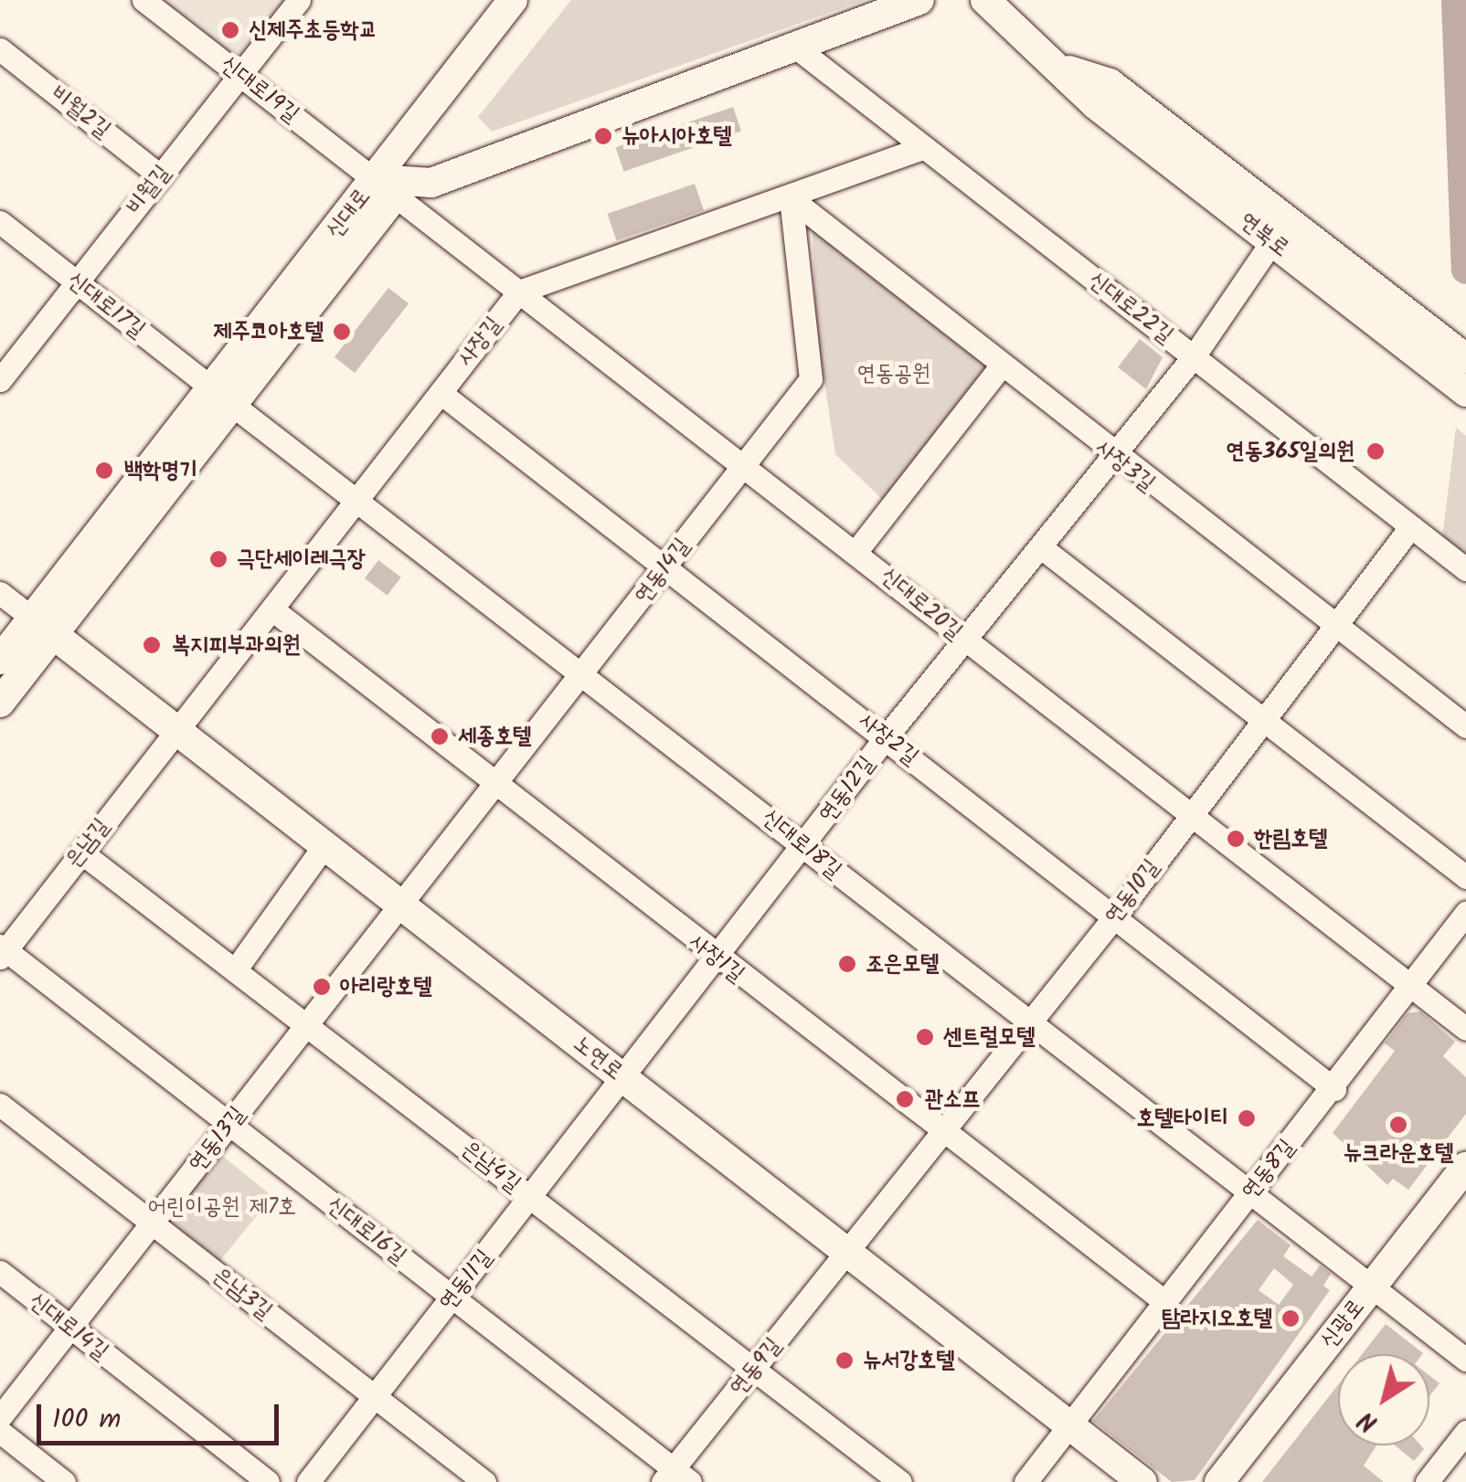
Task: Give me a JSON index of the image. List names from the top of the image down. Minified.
{"streets":{"main road":["신대로","연북로","노연로","신광로"],"street":["신대로19길","비월2길","비월길","신대로17길","신대로22길","사장길","사장3길","연동14길","신대로20길","사장2길","연동12길","은남길","신대로18길","연동10길","사장1길","연동13길","은남4길","연동8길","신대로16길","연동11길","은남3길","신대로14길","연동9길"]},"crossings":[["신대로19길","비월길"],["신대로19길","신대로"],["신대로19길","신대로20길"],["비월2길","비월길"],["비월길","신대로17길"],["신대로","신대로17길"],["신대로","신대로22길"],["신대로","신대로20길"],["신대로","신대로18길"],["신대로","노연로"],["연북로","연동12길"],["신대로17길","신대로18길"],["신대로22길","연동12길"],["신대로22길","연동10길"],["사장길","신대로20길"],["사장길","사장2길"],["사장길","은남길"],["사장길","신대로18길"],["사장길","사장1길"],["사장길","노연로"],["사장3길","연동14길"],["사장3길","연동12길"],["사장3길","연동10길"],["연동14길","신대로20길"],["연동14길","사장2길"],["연동14길","신대로18길"],["연동14길","사장1길"],["연동14길","노연로"],["연동14길","연동13길"],["신대로20길","연동12길"],["신대로20길","연동10길"],["신대로20길","연동8길"],["사장2길","연동12길"],["사장2길","연동10길"],["사장2길","연동8길"],["연동12길","신대로18길"],["연동12길","사장1길"],["연동12길","노연로"],["연동12길","연동11길"],["은남길","노연로"],["은남길","은남4길"],["은남길","신대로16길"],["신대로18길","연동10길"],["신대로18길","연동8길"],["신대로18길","신광로"],["연동10길","사장1길"],["연동10길","노연로"],["연동10길","연동9길"],["사장1길","연동8길"],["노연로","연동13길"],["노연로","연동8길"],["노연로","연동11길"],["노연로","연동9길"],["연동13길","은남4길"],["연동13길","신대로16길"],["연동13길","은남3길"],["연동13길","신대로14길"],["은남4길","연동11길"],["은남4길","연동9길"],["신대로16길","연동11길"],["신대로16길","연동9길"],["연동11길","은남3길"]],"parks":["연동공원","어린이공원 제7호"],"places":["신제주초등학교","뉴아시아호텔","제주코아호텔","연동365일의원","백학명기","극단세이레극장","복지피부과의원","세종호텔","한림호텔","조은모텔","아리랑호텔","센트럴모텔","관소프","호텔타이티","뉴크라운호텔","탐라지오호텔","뉴서강호텔"],"scale_bar":"100 m","north":"bottom left"}
